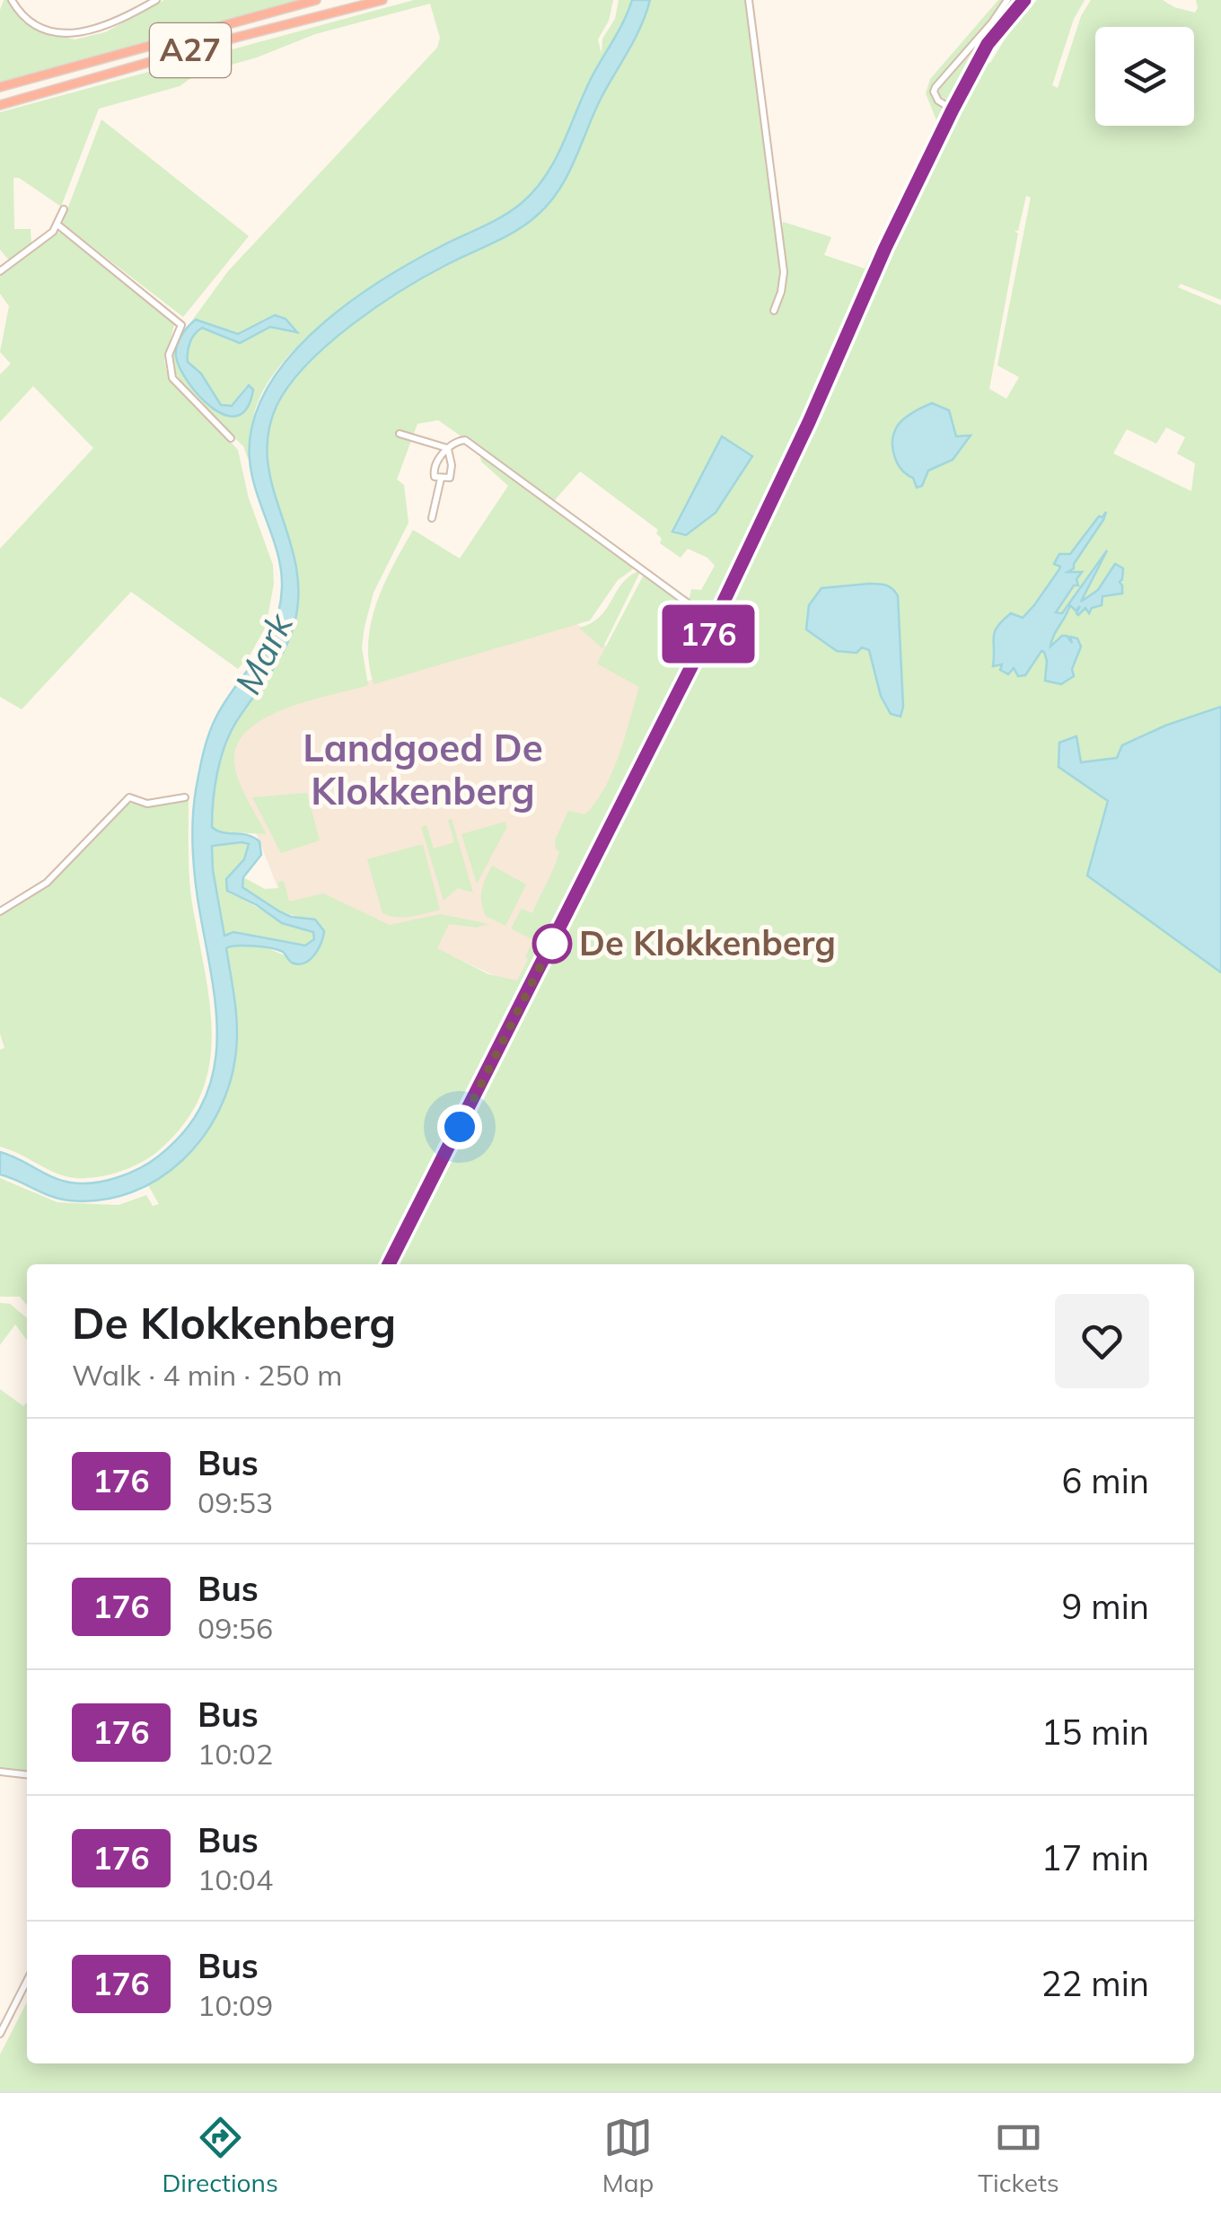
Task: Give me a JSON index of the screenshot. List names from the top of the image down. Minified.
{"streets":{"highway":["A27"]},"districts":["Landgoed De Klokkenberg"],"water":["Mark"],"places":["De Klokkenberg"],"lines":["bus line 176"],"page":{"on_map":"176","heading":["De Klokkenberg","Walk · 4 min · 250 m"],"list":[{"mark":"176","name":"Bus","note":"09:53","value":"6 min"},{"mark":"176","name":"Bus","note":"09:56","value":"9 min"},{"mark":"176","name":"Bus","note":"10:02","value":"15 min"},{"mark":"176","name":"Bus","note":"10:04","value":"17 min"},{"mark":"176","name":"Bus","note":"10:09","value":"22 min"}],"tabs":["Directions","Map","Tickets"]}}
